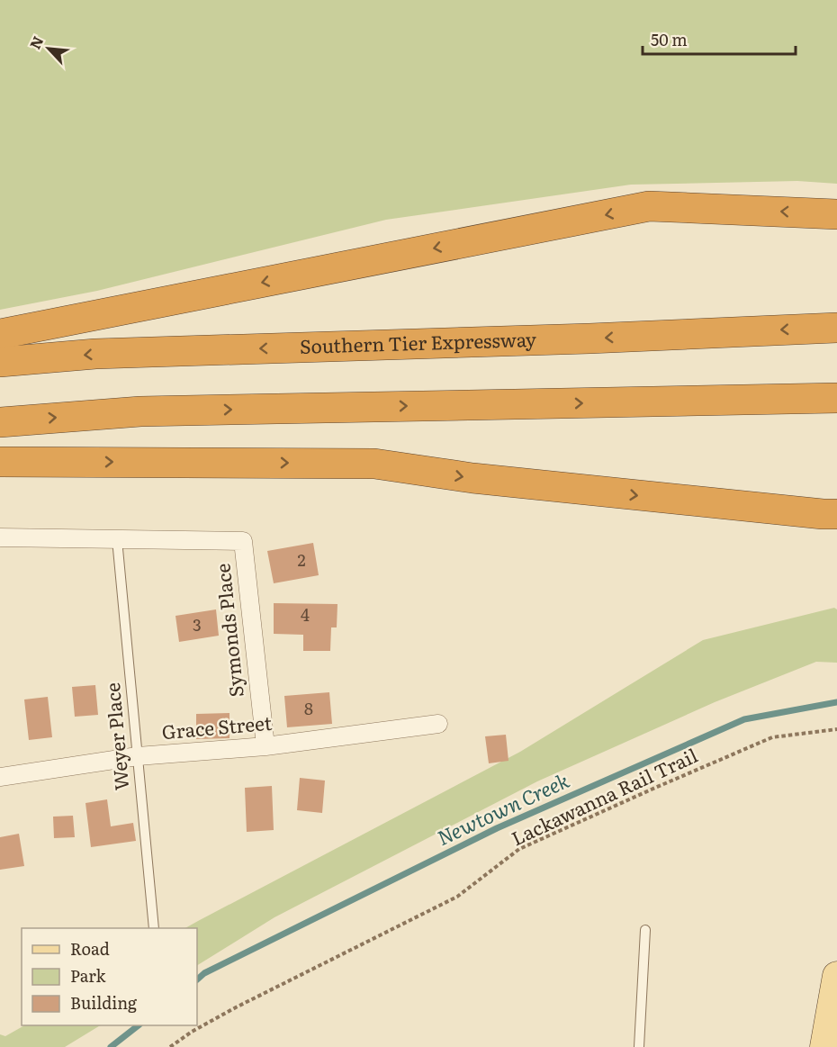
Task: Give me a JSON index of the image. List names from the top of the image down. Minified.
{"streets":{"highway":["Southern Tier Expressway"],"street":["Symonds Place","Grace Street"],"lane":["Weyer Place"],"path":["Lackawanna Rail Trail"]},"crossings":[["Symonds Place","Grace Street"],["Symonds Place","Weyer Place"],["Grace Street","Weyer Place"]],"water":["Newtown Creek"],"house_numbers":["2","4","3","8"],"legend":["Road","Park","Building"],"scale_bar":"50 m","north":"top left"}
